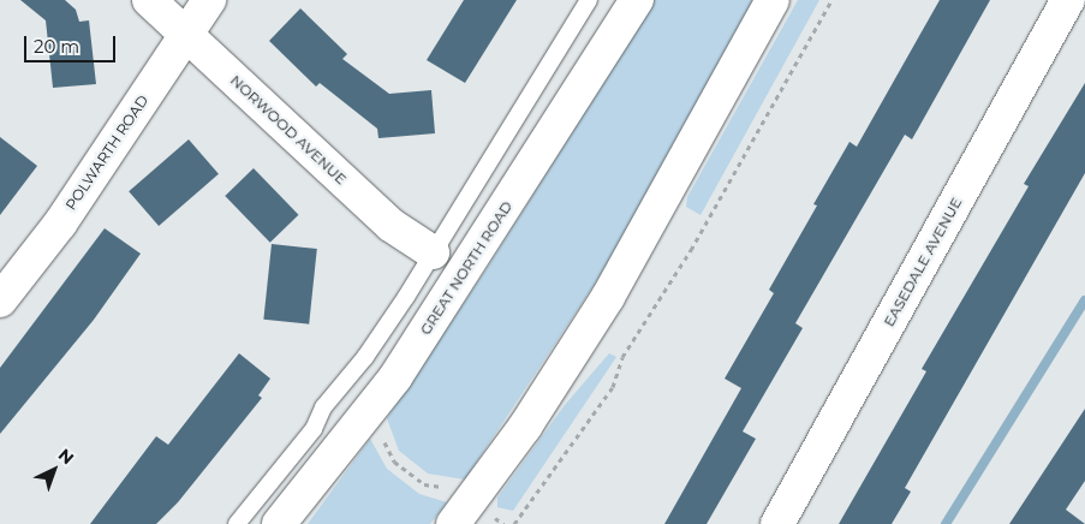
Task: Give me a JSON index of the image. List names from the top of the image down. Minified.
{"streets":{"street":["NORWOOD AVENUE","POLWARTH ROAD","EASEDALE AVENUE","GREAT NORTH ROAD"]},"crossings":[["NORWOOD AVENUE","POLWARTH ROAD"]],"scale_bar":"20 m","north":"top right"}
